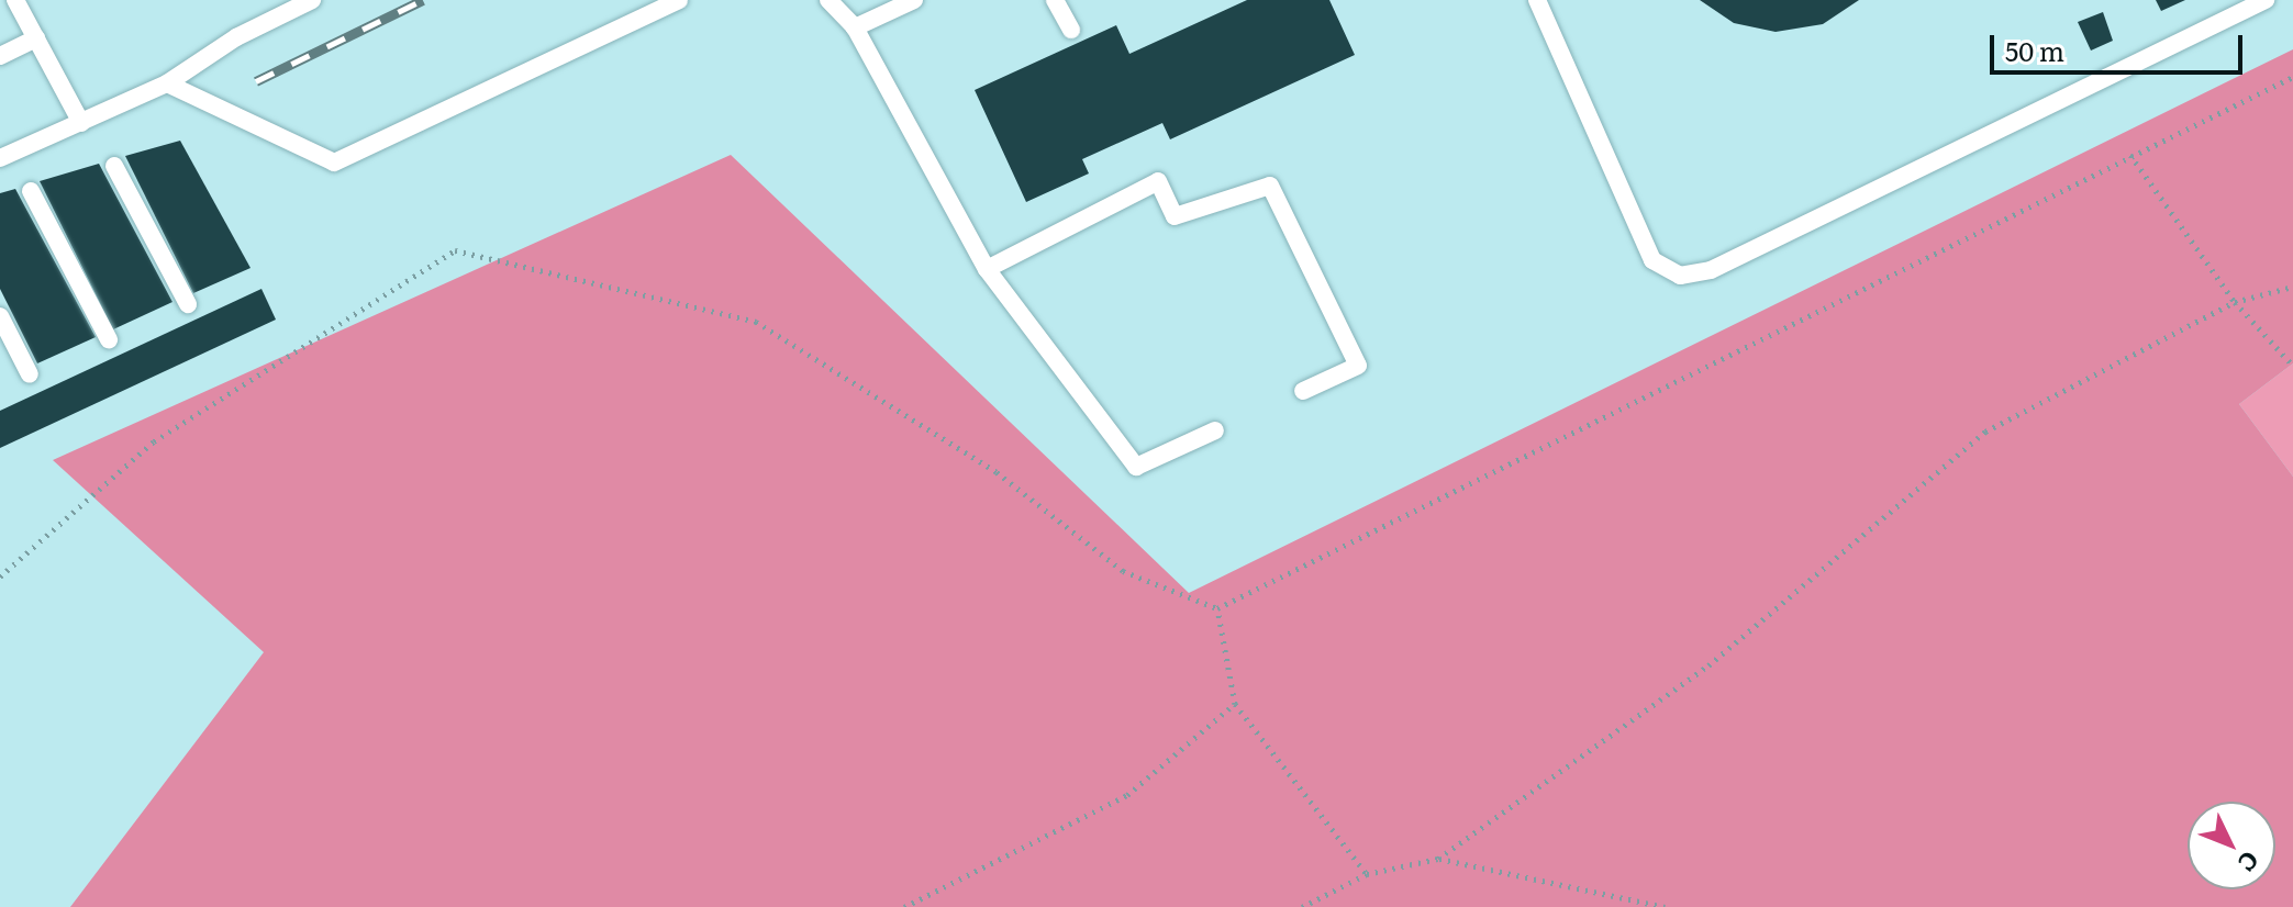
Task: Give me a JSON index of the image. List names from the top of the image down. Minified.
{"scale_bar":"50 m","north":"bottom right"}
